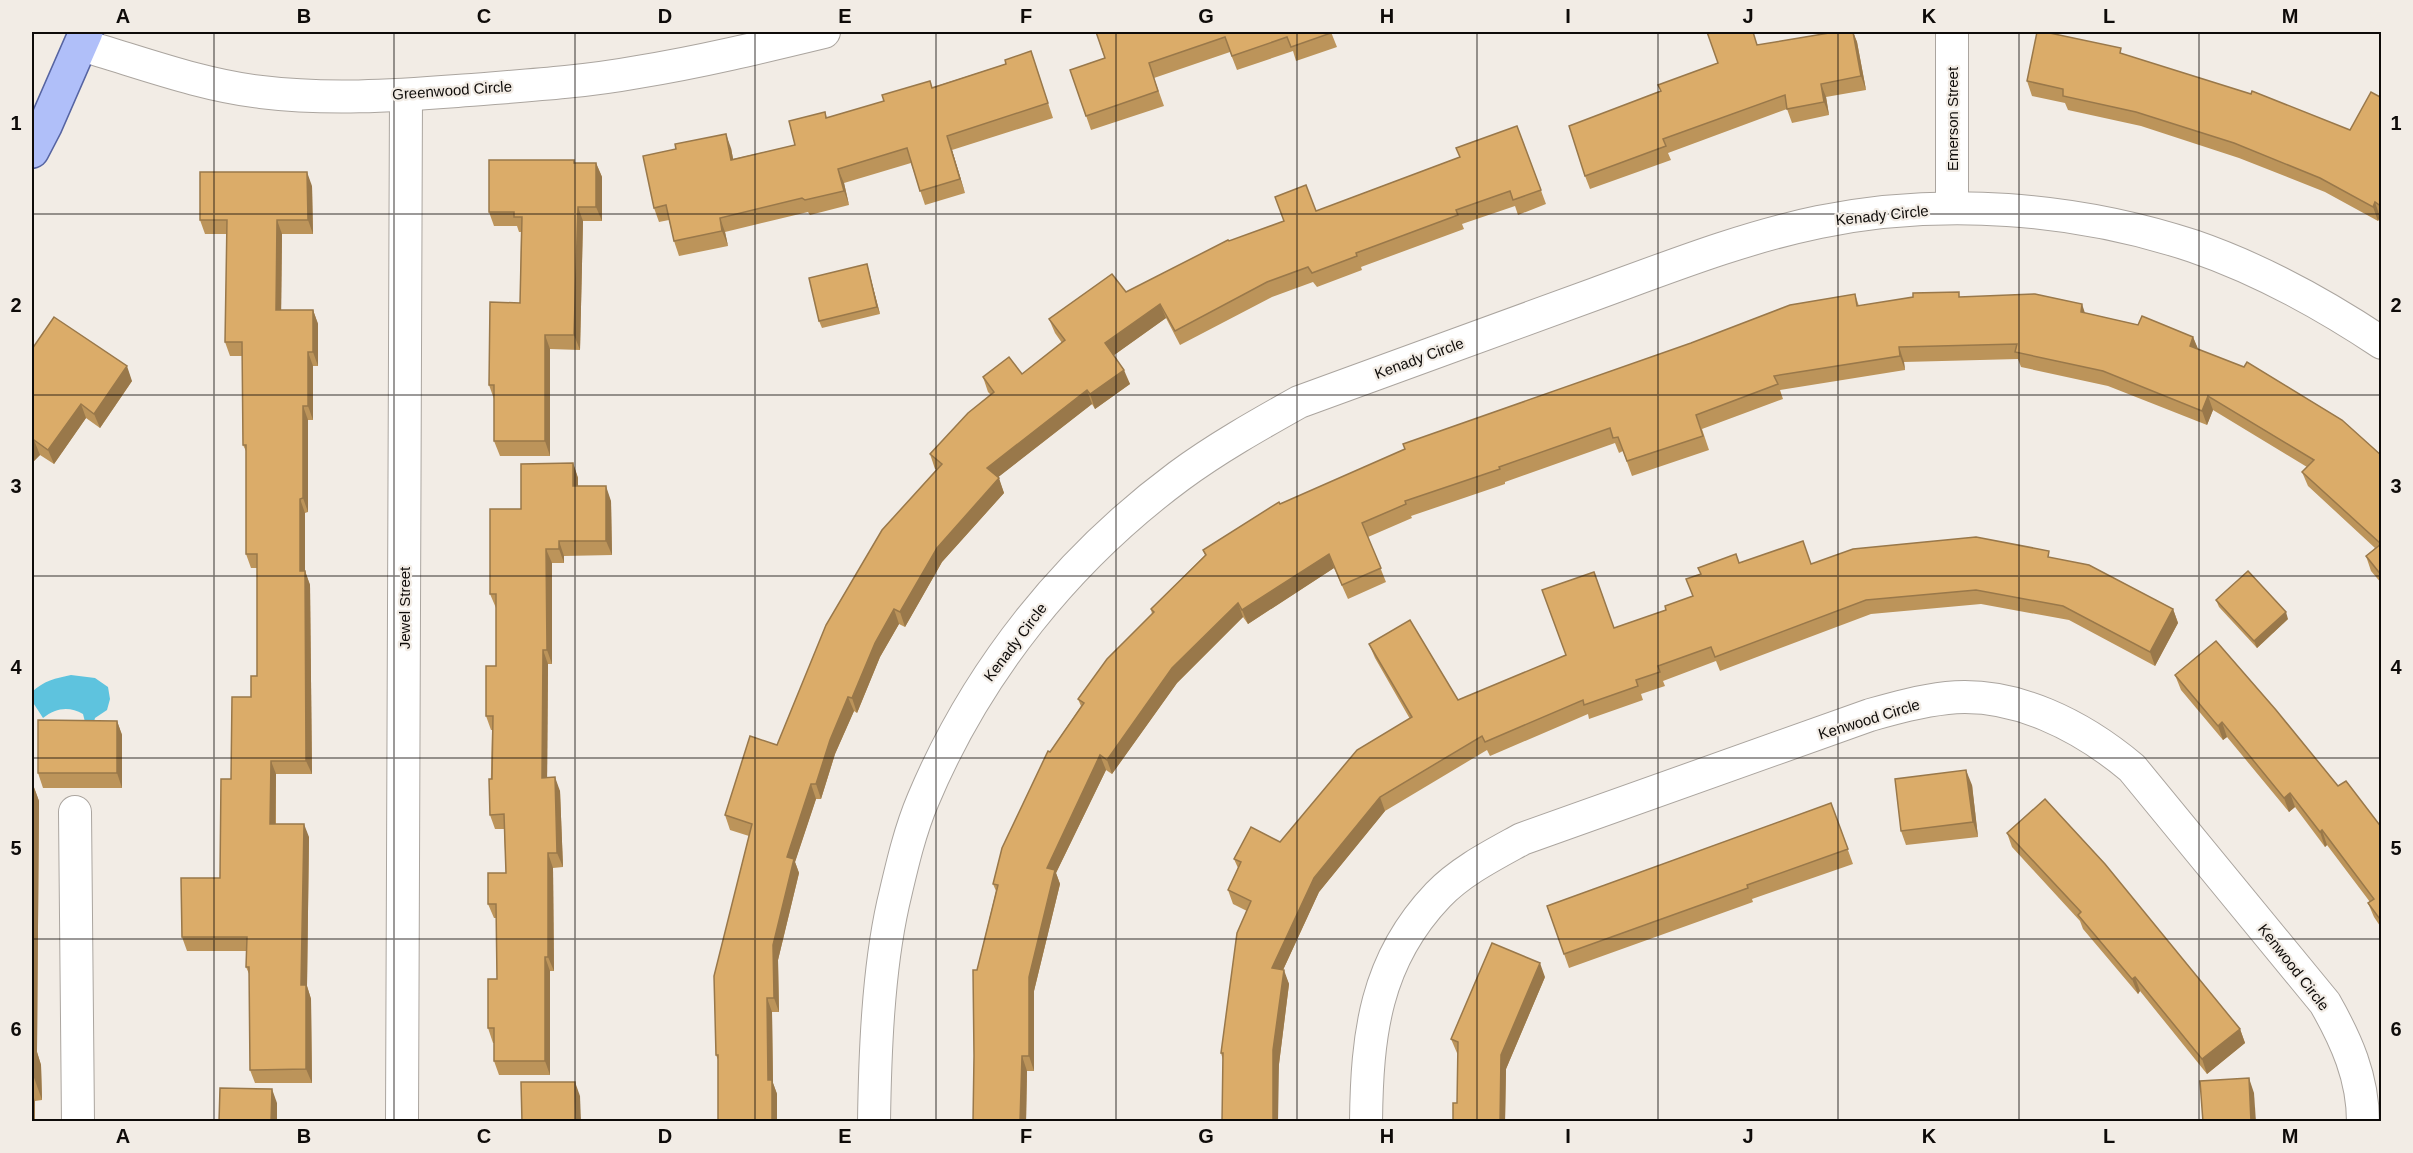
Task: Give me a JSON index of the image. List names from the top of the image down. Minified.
{"streets":{"street":["Greenwood Circle","Emerson Street","Kenady Circle","Jewel Street","Kenwood Circle"]},"crossings":[["Greenwood Circle","Jewel Street"],["Emerson Street","Kenady Circle"]],"grid":{"columns":["A","B","C","D","E","F","G","H","I","J","K","L","M"],"rows":["1","2","3","4","5","6"]}}
